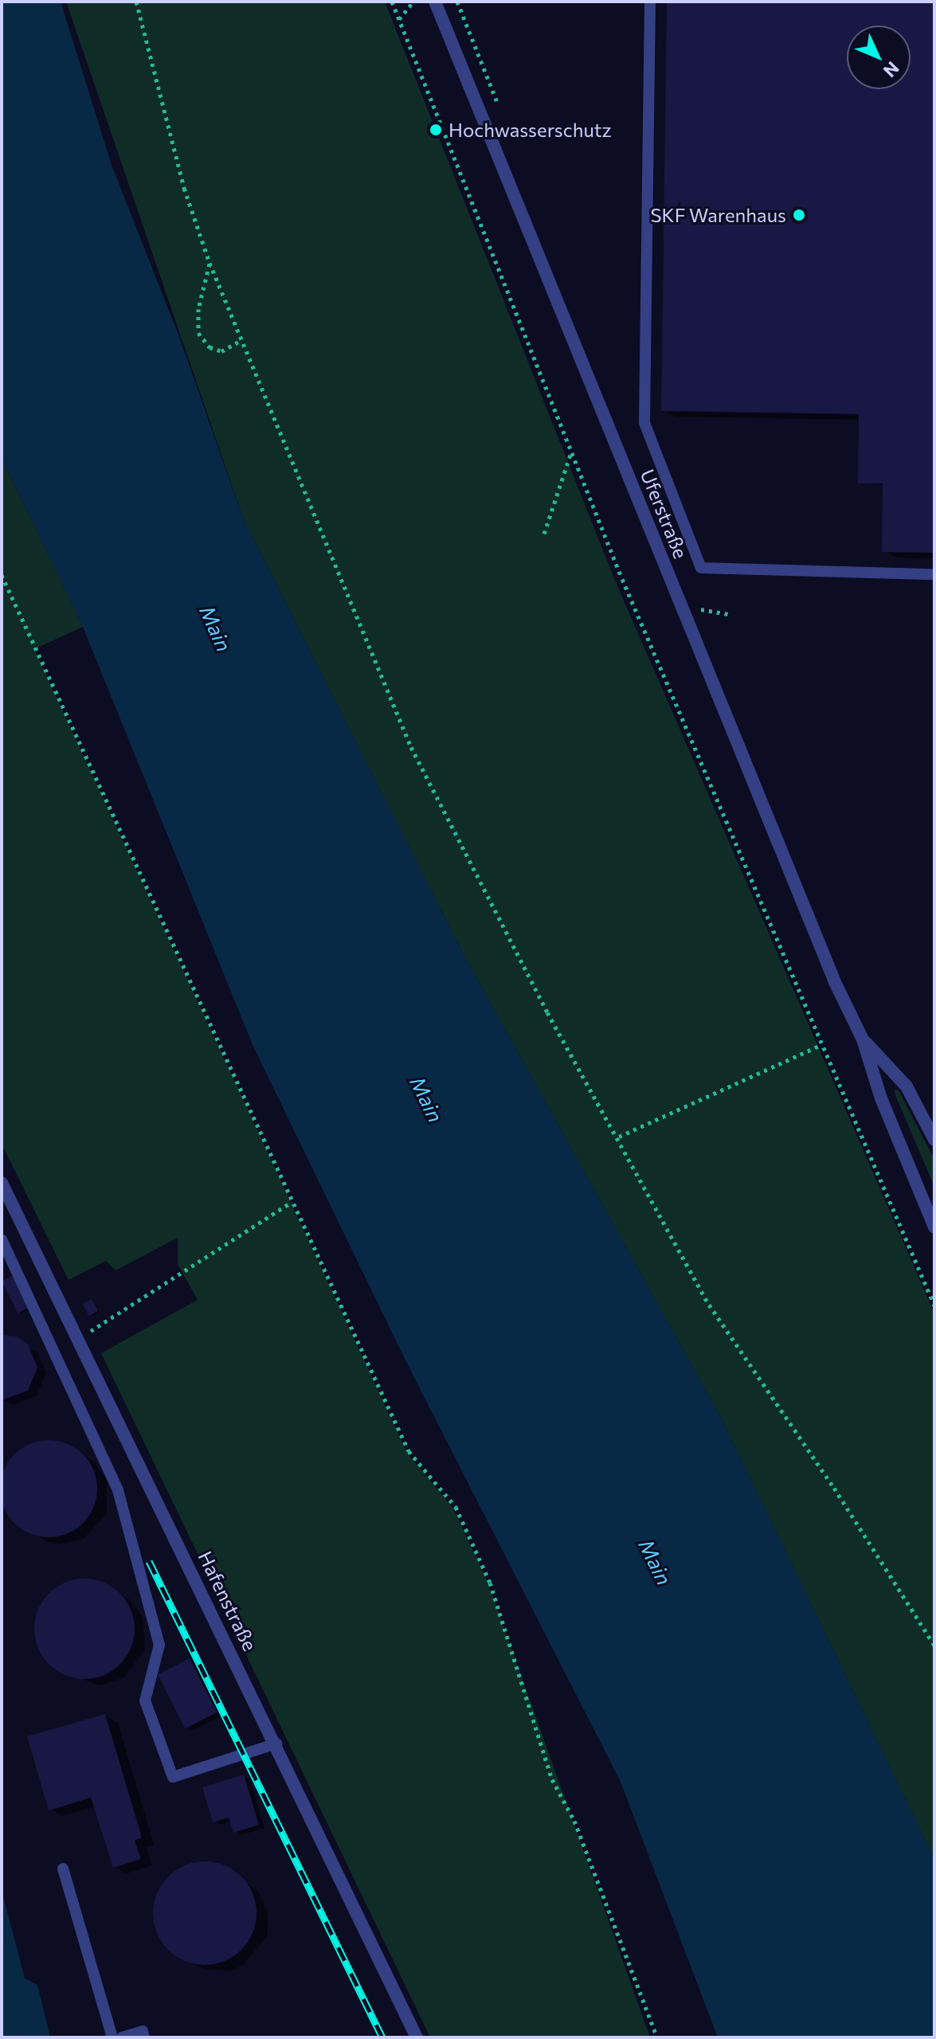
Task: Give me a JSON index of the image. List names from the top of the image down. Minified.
{"streets":{"street":["Uferstraße","Hafenstraße"]},"water":["Main"],"places":["Hochwasserschutz","SKF Warenhaus"],"north":"bottom right"}
